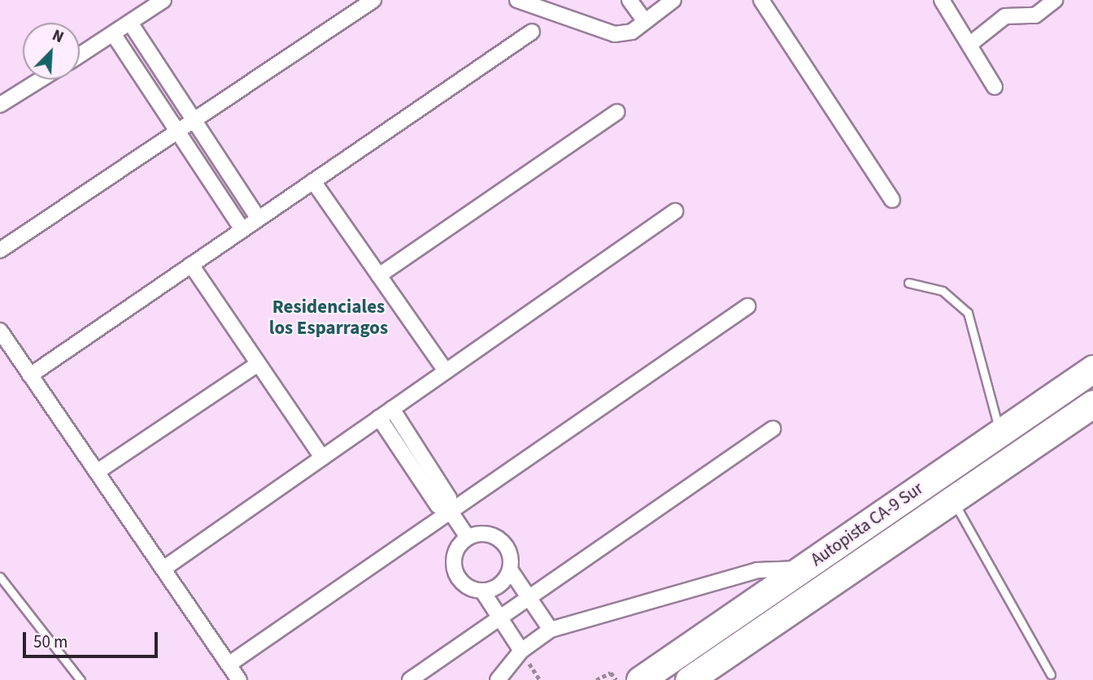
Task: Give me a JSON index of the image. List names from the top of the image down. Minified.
{"streets":{"highway":["Autopista CA-9 Sur"]},"districts":["Residenciales los Esparragos"],"scale_bar":"50 m","north":"top right"}
